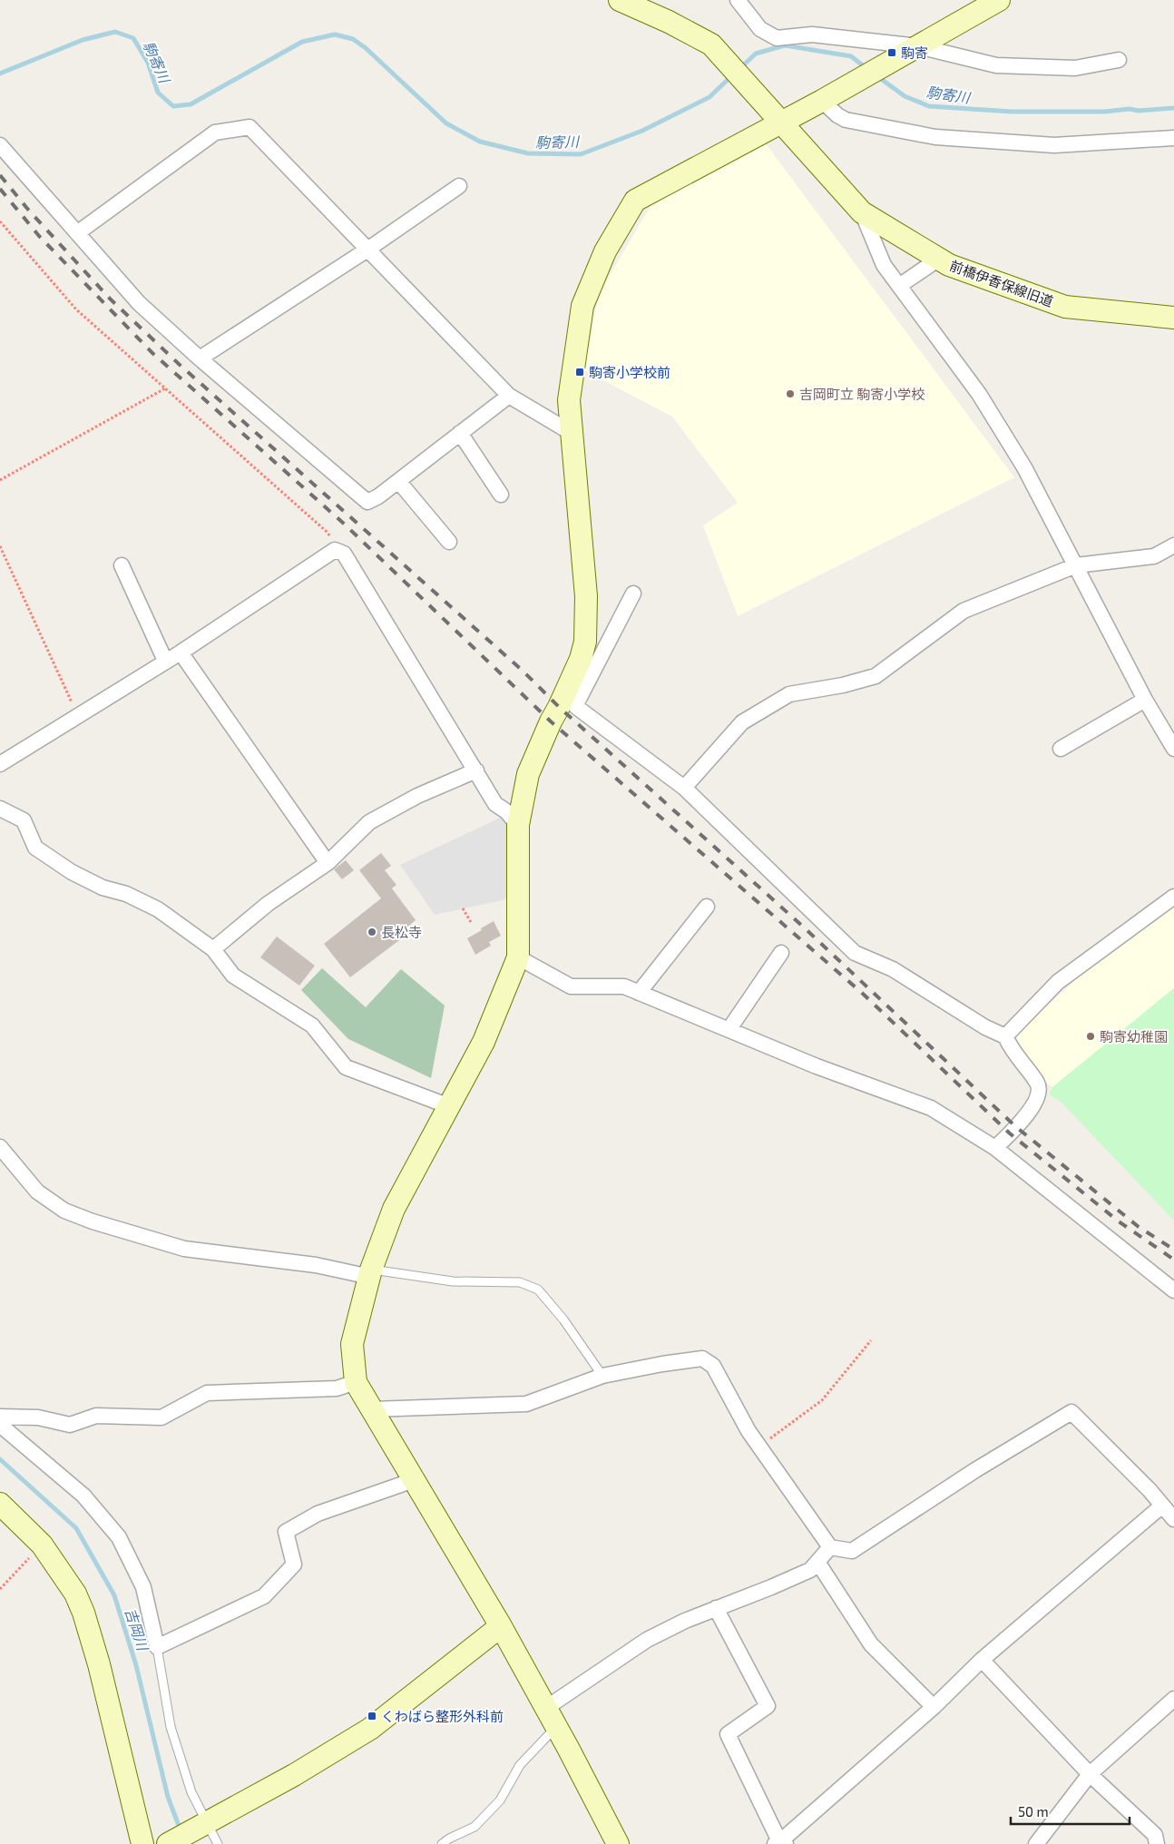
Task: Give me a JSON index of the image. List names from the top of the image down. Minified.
{"streets":{"street":["前橋伊香保線旧道"]},"water":["駒寄川","吉岡川"],"places":{"transit":["駒寄","駒寄小学校前","くわばら整形外科前"],"other":["吉岡町立 駒寄小学校","長松寺","駒寄幼稚園"]},"scale_bar":"50 m"}
